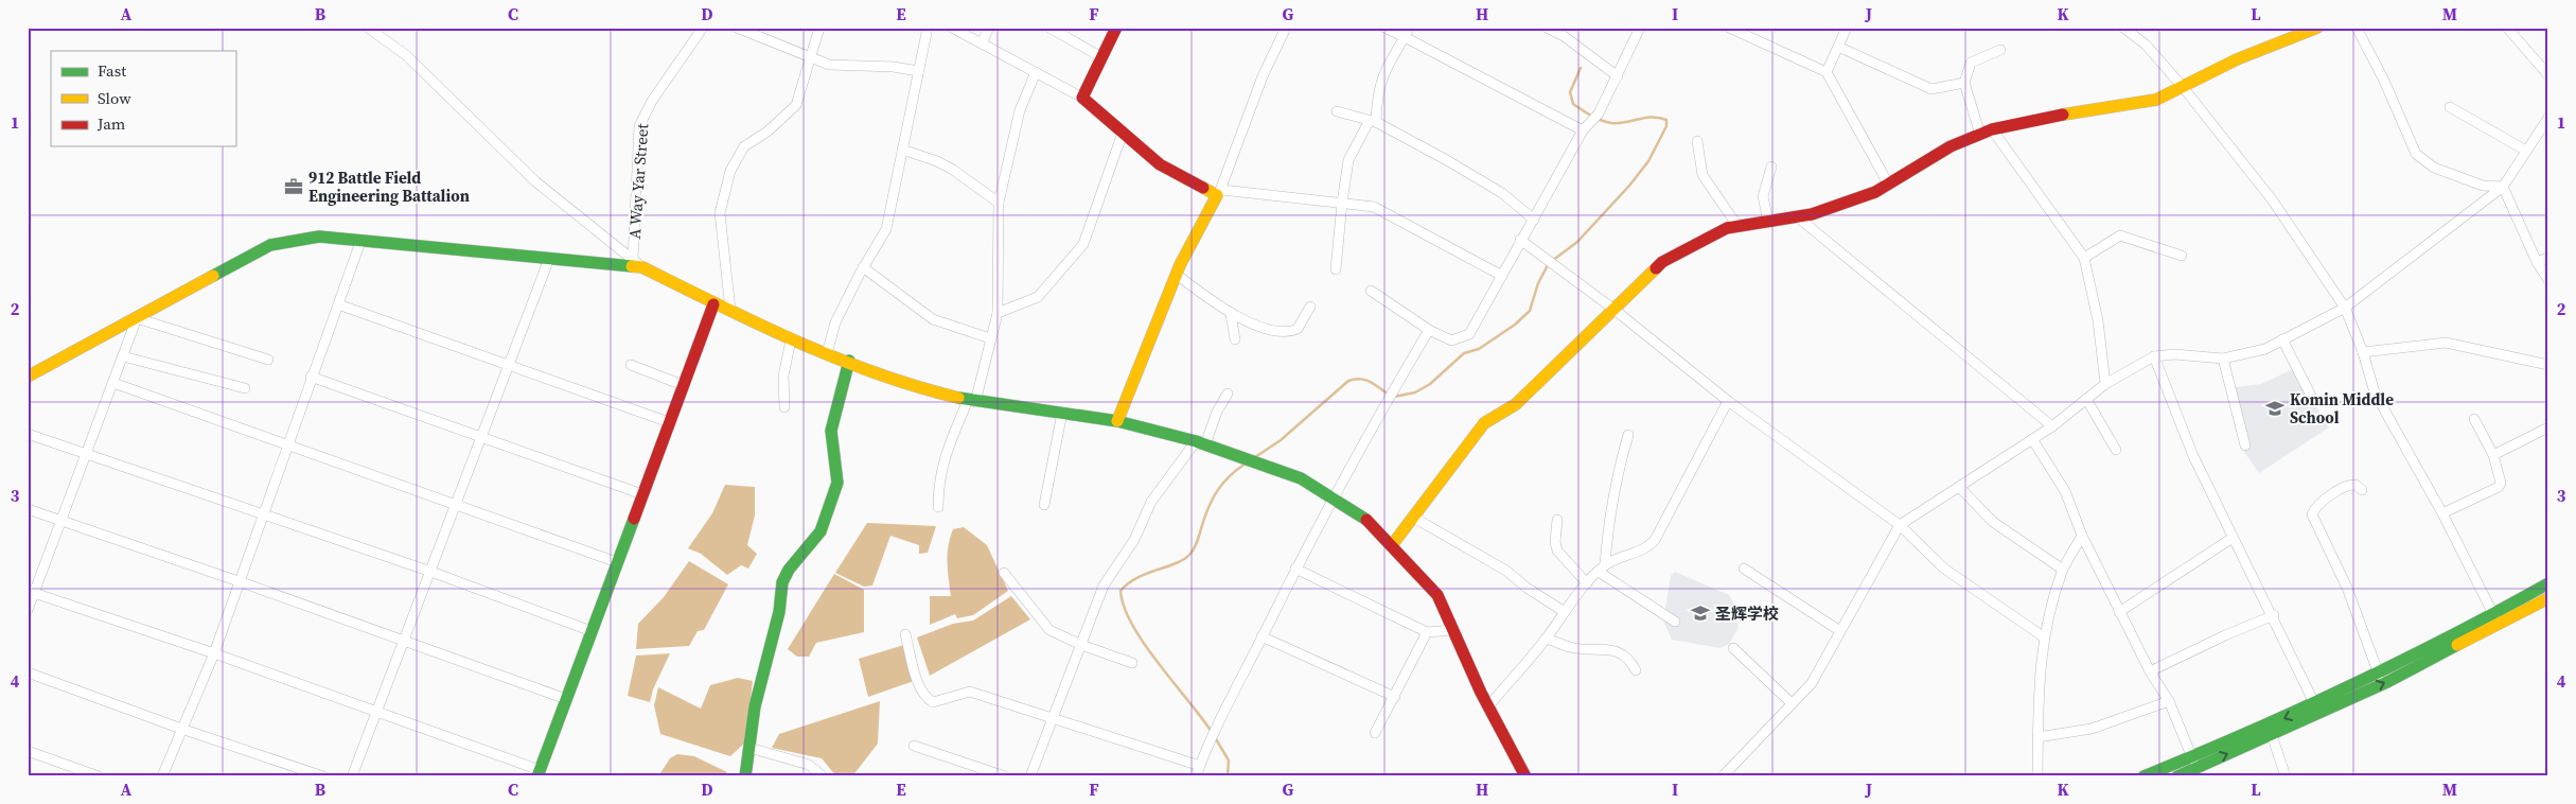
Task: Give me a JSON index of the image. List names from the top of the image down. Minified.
{"streets":{"street":["A Way Yar Street"]},"places":{"office":["912 Battle Field Engineering Battalion"],"school or university":["Komin Middle School","圣辉学校"]},"legend":["Fast","Slow","Jam"],"grid":{"columns":["A","B","C","D","E","F","G","H","I","J","K","L","M"],"rows":["1","2","3","4"]}}
